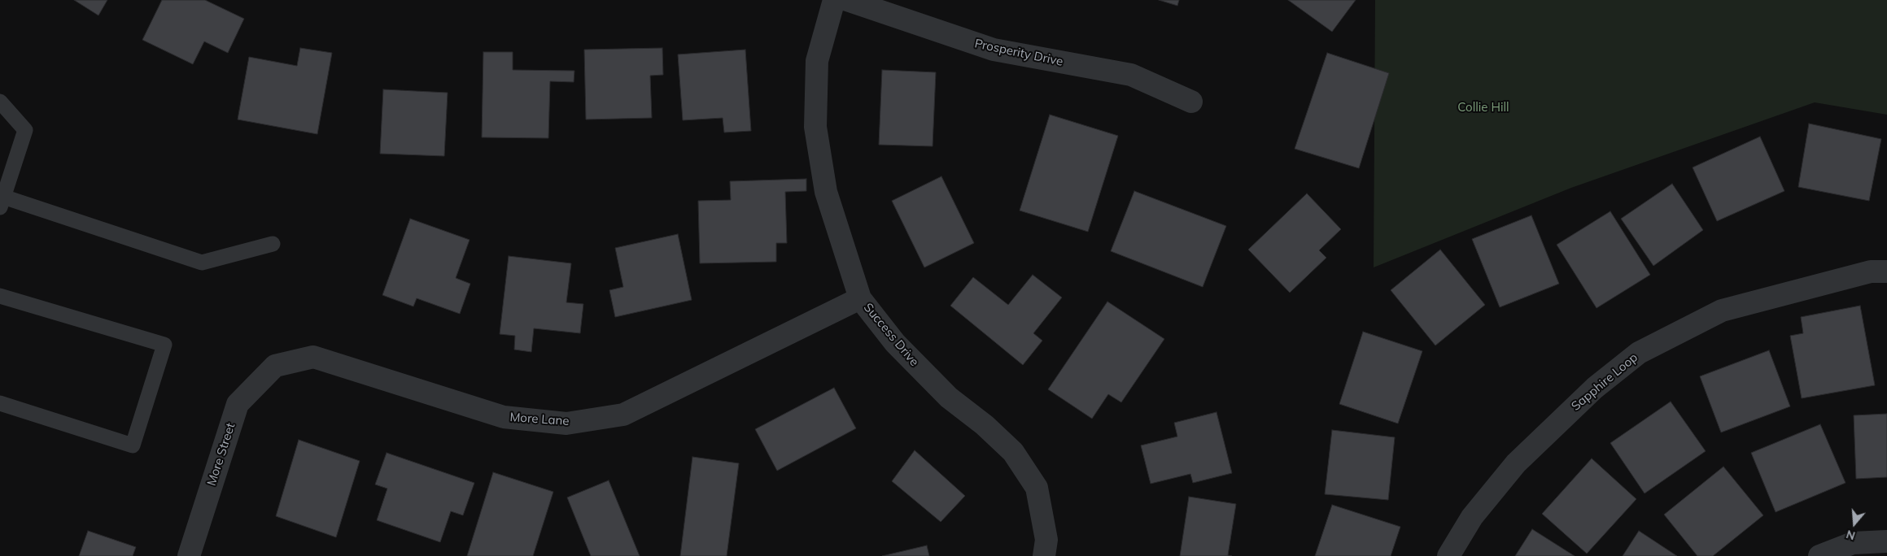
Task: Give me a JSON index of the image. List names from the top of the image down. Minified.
{"streets":{"street":["Prosperity Drive","Success Drive","Sapphire Loop","More Lane","More Street"]},"crossings":[["Success Drive","More Lane"],["More Lane","More Street"]],"parks":["Collie Hill"],"north":"bottom"}
